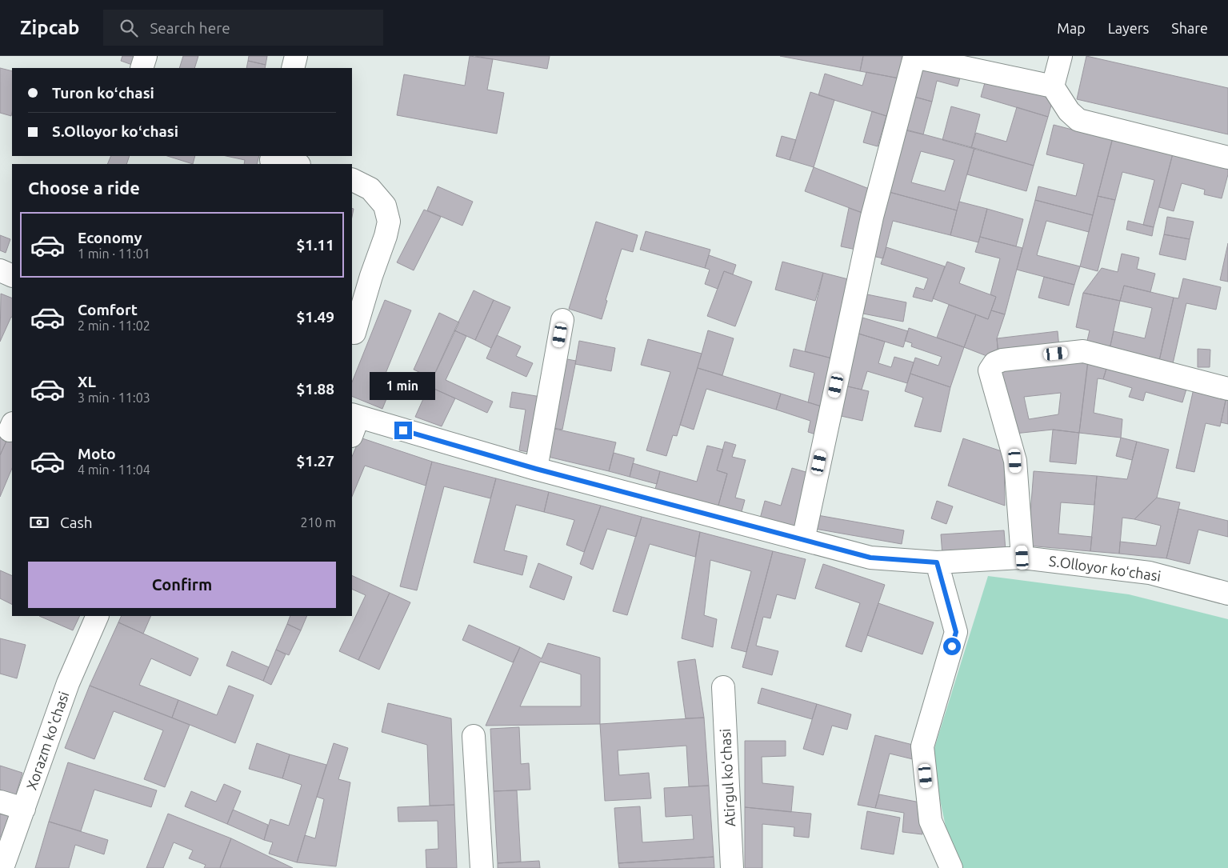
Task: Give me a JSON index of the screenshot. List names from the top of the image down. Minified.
{"streets":{"street":["S.Olloyor koʻchasi","Xorazm ko'chasi","Atirgul koʻchasi"]},"page":{"header":"Zipcab","search":"Search here","nav":["Map","Layers","Share"],"banner":["Turon koʻchasi","S.Olloyor koʻchasi"],"heading":"Choose a ride","list":[{"name":"Economy","note":"1 min · 11:01","value":"$1.11"},{"name":"Comfort","note":"2 min · 11:02","value":"$1.49"},{"name":"XL","note":"3 min · 11:03","value":"$1.88"},{"name":"Moto","note":"4 min · 11:04","value":"$1.27"}],"bubble":"1 min","pay":["Cash","210 m"],"buttons":"Confirm"}}
